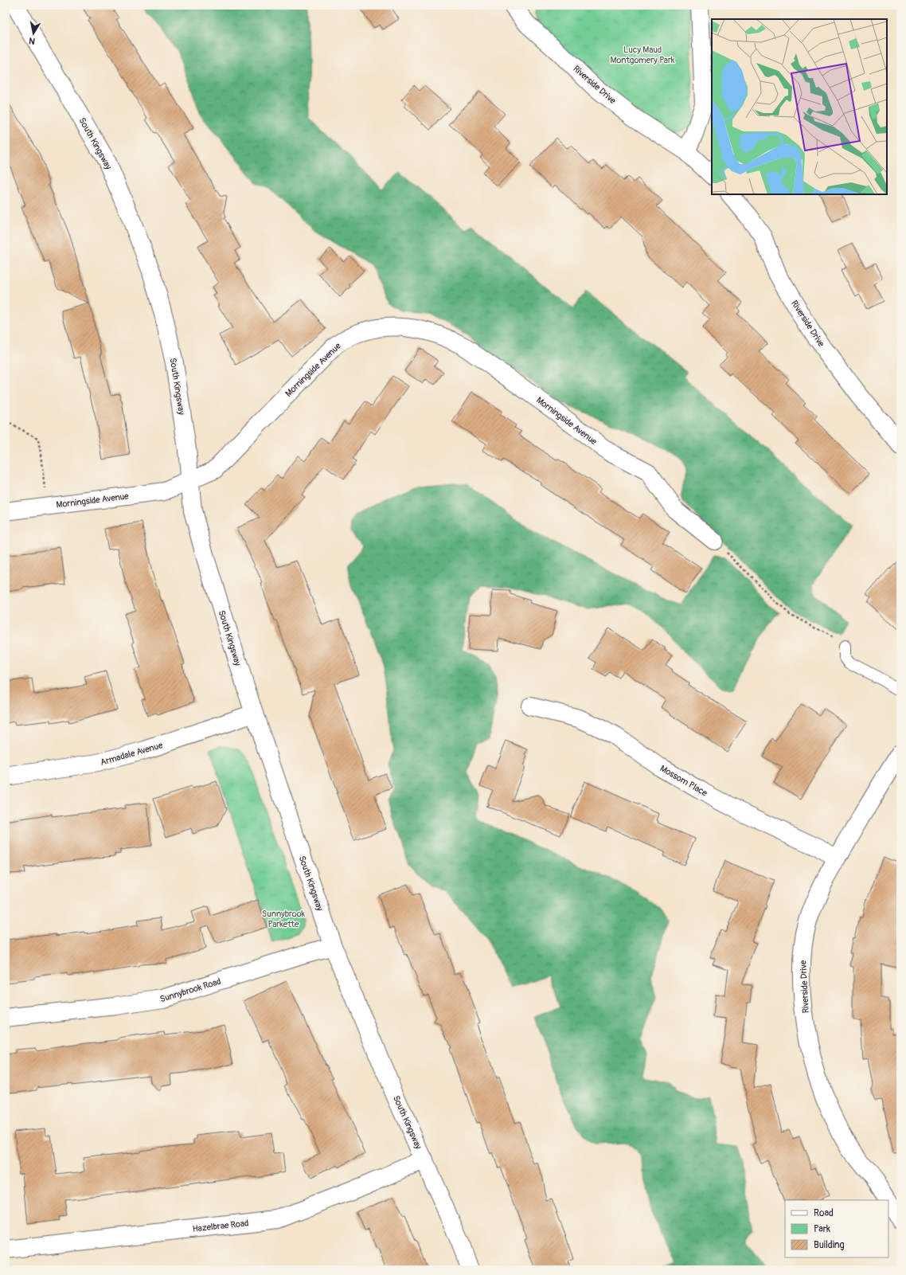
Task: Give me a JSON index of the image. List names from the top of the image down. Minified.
{"streets":{"street":["Riverside Drive","South Kingsway","Morningside Avenue","Armadale Avenue","Mossom Place","Sunnybrook Road","Hazelbrae Road"]},"crossings":[["Riverside Drive","Mossom Place"],["South Kingsway","Morningside Avenue"],["South Kingsway","Armadale Avenue"],["South Kingsway","Sunnybrook Road"],["South Kingsway","Hazelbrae Road"]],"parks":["Lucy Maud Montgomery Park","Sunnybrook Parkette"],"legend":["Road","Park","Building"],"north":"bottom"}
